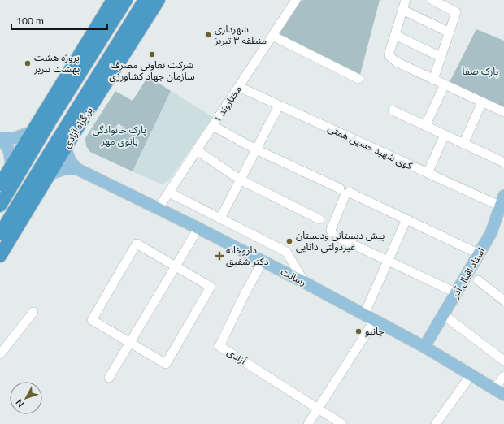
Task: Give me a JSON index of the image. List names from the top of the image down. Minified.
{"streets":{"highway":["بزرگراه آزادی"],"main road":["استاد اقبال آذر","رسالت"],"street":["مختاروند ۱","کوی شهید حسین همتی","آزادی"]},"crossings":[["مختاروند ۱","کوی شهید حسین همتی"],["مختاروند ۱","رسالت"],["کوی شهید حسین همتی","استاد اقبال آذر"],["استاد اقبال آذر","رسالت"],["رسالت","آزادی"]],"parks":["پارک صفا","پارک خانوادگی بانوی مهر"],"places":{"other":["شهرداری منطقه ۳ تبریز","شرکت تعاونی مصرف سازمان جهاد کشاورزی","پروژه هشت بهشت تبریز","پیش دبستانی ودبستان غیردولتی دانایی","جانبو"],"health":["داروخانه دکتر شفیق"]},"scale_bar":"100 m","north":"bottom left"}
